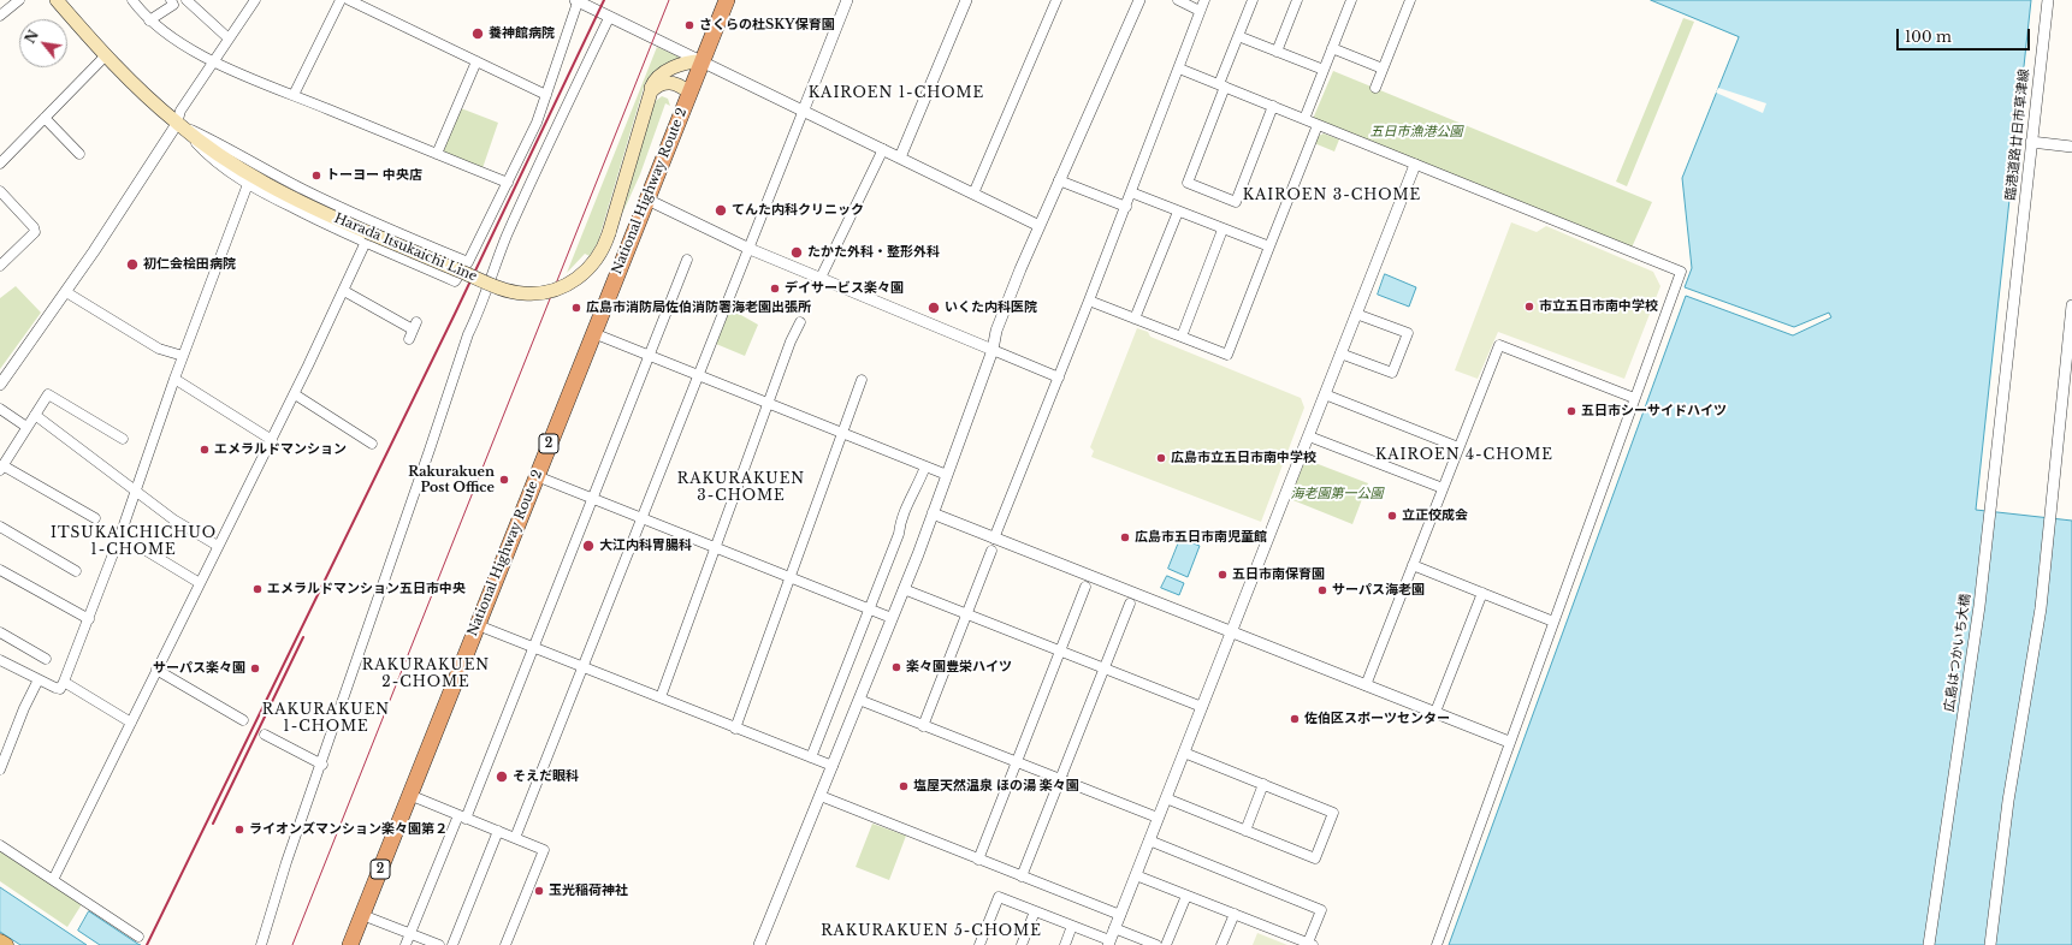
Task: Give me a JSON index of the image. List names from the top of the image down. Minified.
{"streets":{"highway":["National Highway Route 2","2"],"main road":["Harada Itsukaichi Line"],"street":["臨港道路廿日市草津線","広島はつかいち大橋"]},"crossings":[["臨港道路廿日市草津線","広島はつかいち大橋"],["National Highway Route 2","Harada Itsukaichi Line"]],"districts":["KAIROEN 1-CHOME","KAIROEN 3-CHOME","KAIROEN 4-CHOME","RAKURAKUEN 3-CHOME","ITSUKAICHICHUO 1-CHOME","RAKURAKUEN 2-CHOME","RAKURAKUEN 1-CHOME","RAKURAKUEN 5-CHOME"],"parks":["五日市漁港公園","海老園第一公園"],"places":["さくらの杜SKY保育園","養神館病院","トーヨー 中央店","てんた内科クリニック","たかた外科・整形外科","初仁会桧田病院","デイサービス楽々園","市立五日市南中学校","広島市消防局佐伯消防署海老園出張所","いくた内科医院","五日市シーサイドハイツ","エメラルドマンション","広島市立五日市南中学校","Rakurakuen Post Office","立正佼成会","広島市五日市南児童館","大江内科胃腸科","五日市南保育園","エメラルドマンション五日市中央","サーパス海老園","楽々園豊栄ハイツ","サーパス楽々園","佐伯区スポーツセンター","そえだ眼科","塩屋天然温泉 ほの湯 楽々園","ライオンズマンション楽々園第２","玉光稲荷神社"],"scale_bar":"100 m","north":"top left"}
